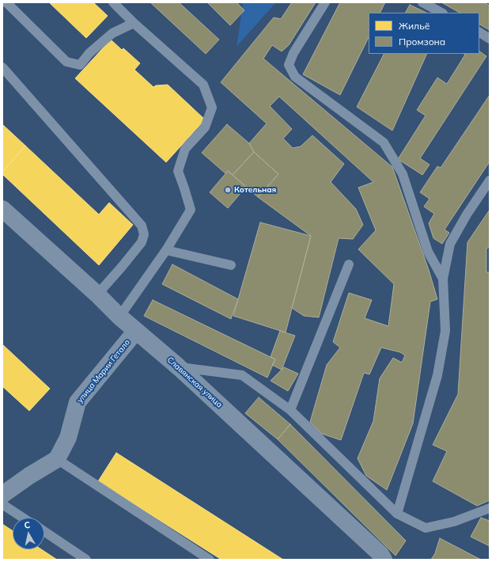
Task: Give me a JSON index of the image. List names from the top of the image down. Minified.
{"streets":{"street":["улица Марии Гетало","Славянская улица"]},"crossings":[["улица Марии Гетало","Славянская улица"]],"places":["Котельная"],"legend":["Жильё","Промзона"],"north":"top"}
